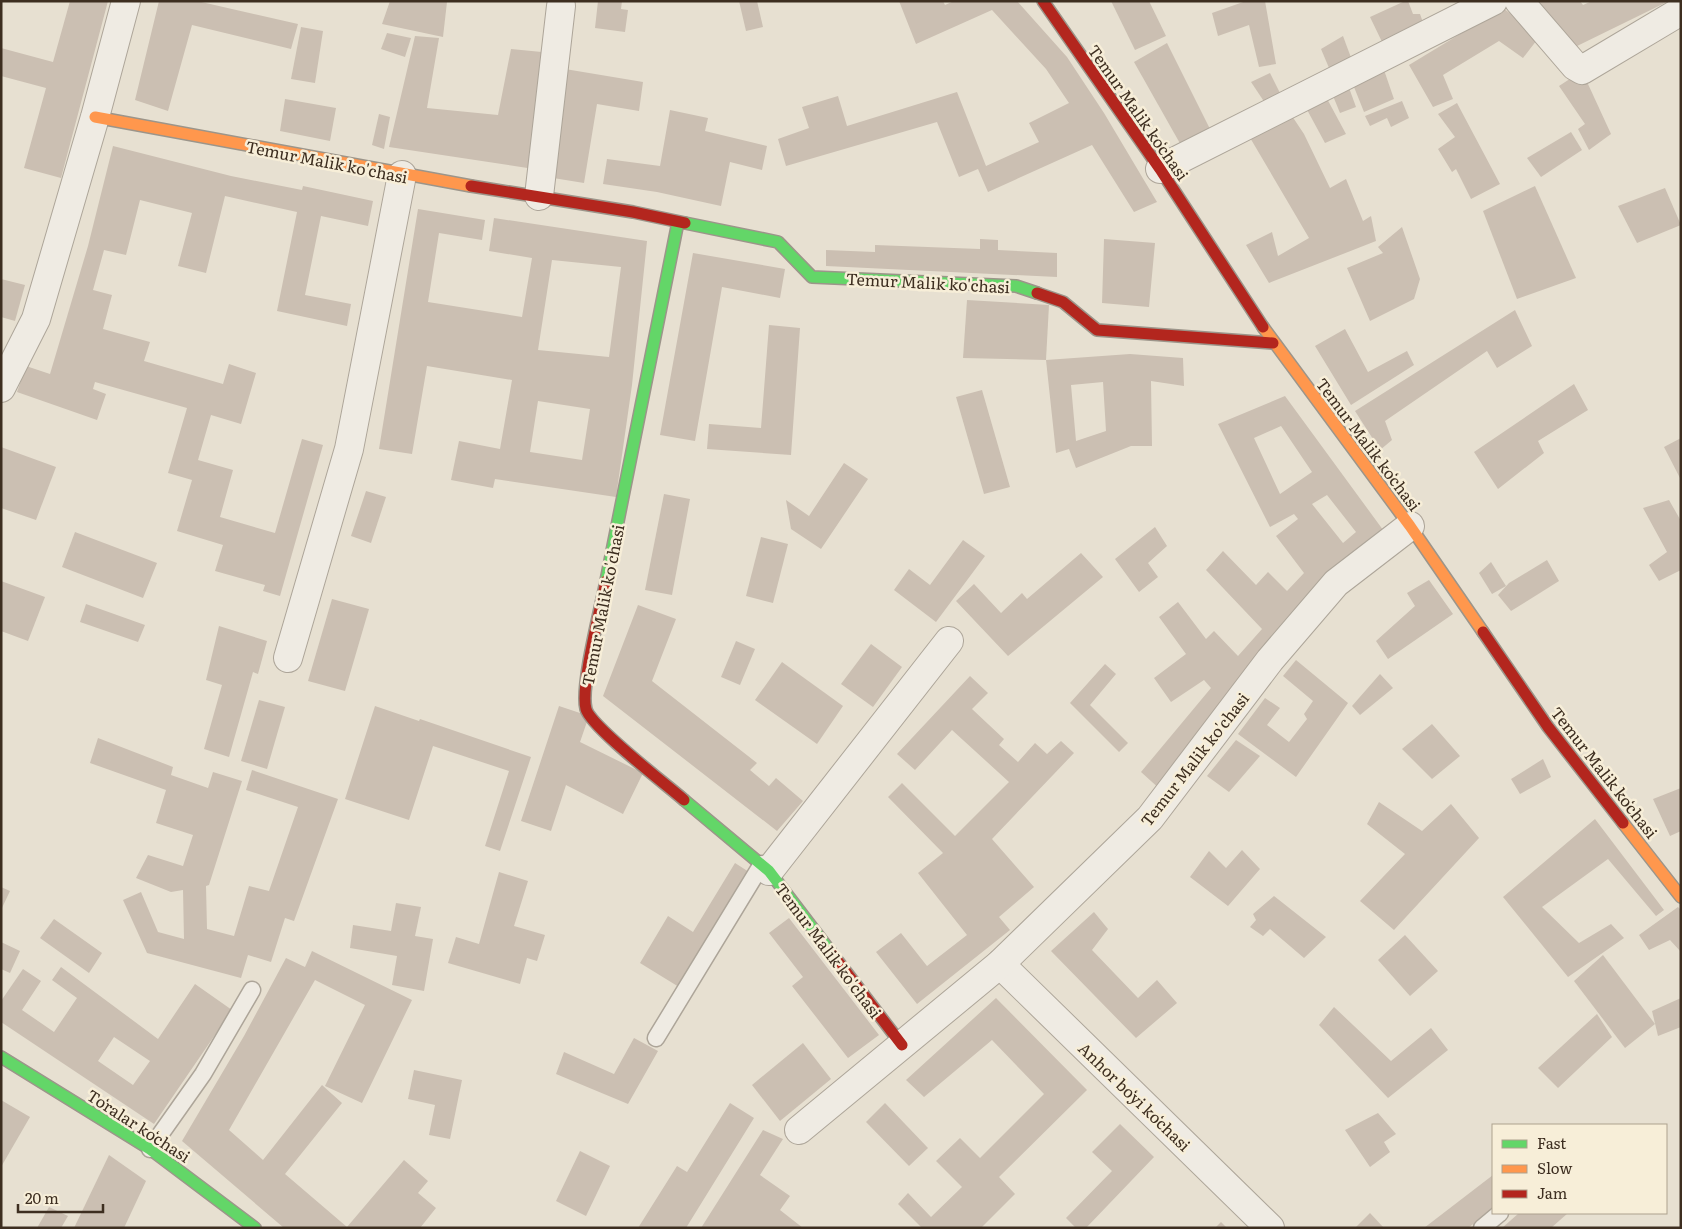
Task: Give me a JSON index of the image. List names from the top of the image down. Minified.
{"streets":{"street":["Temur Malik koʻchasi","Temur Malik ko'chasi","Anhor boʻyi koʻchasi","Toʻralar koʻchasi"]},"crossings":[["Temur Malik koʻchasi","Temur Malik ko'chasi"],["Temur Malik ko'chasi","Anhor boʻyi koʻchasi"]],"legend":["Fast","Slow","Jam"],"scale_bar":"20 m"}
